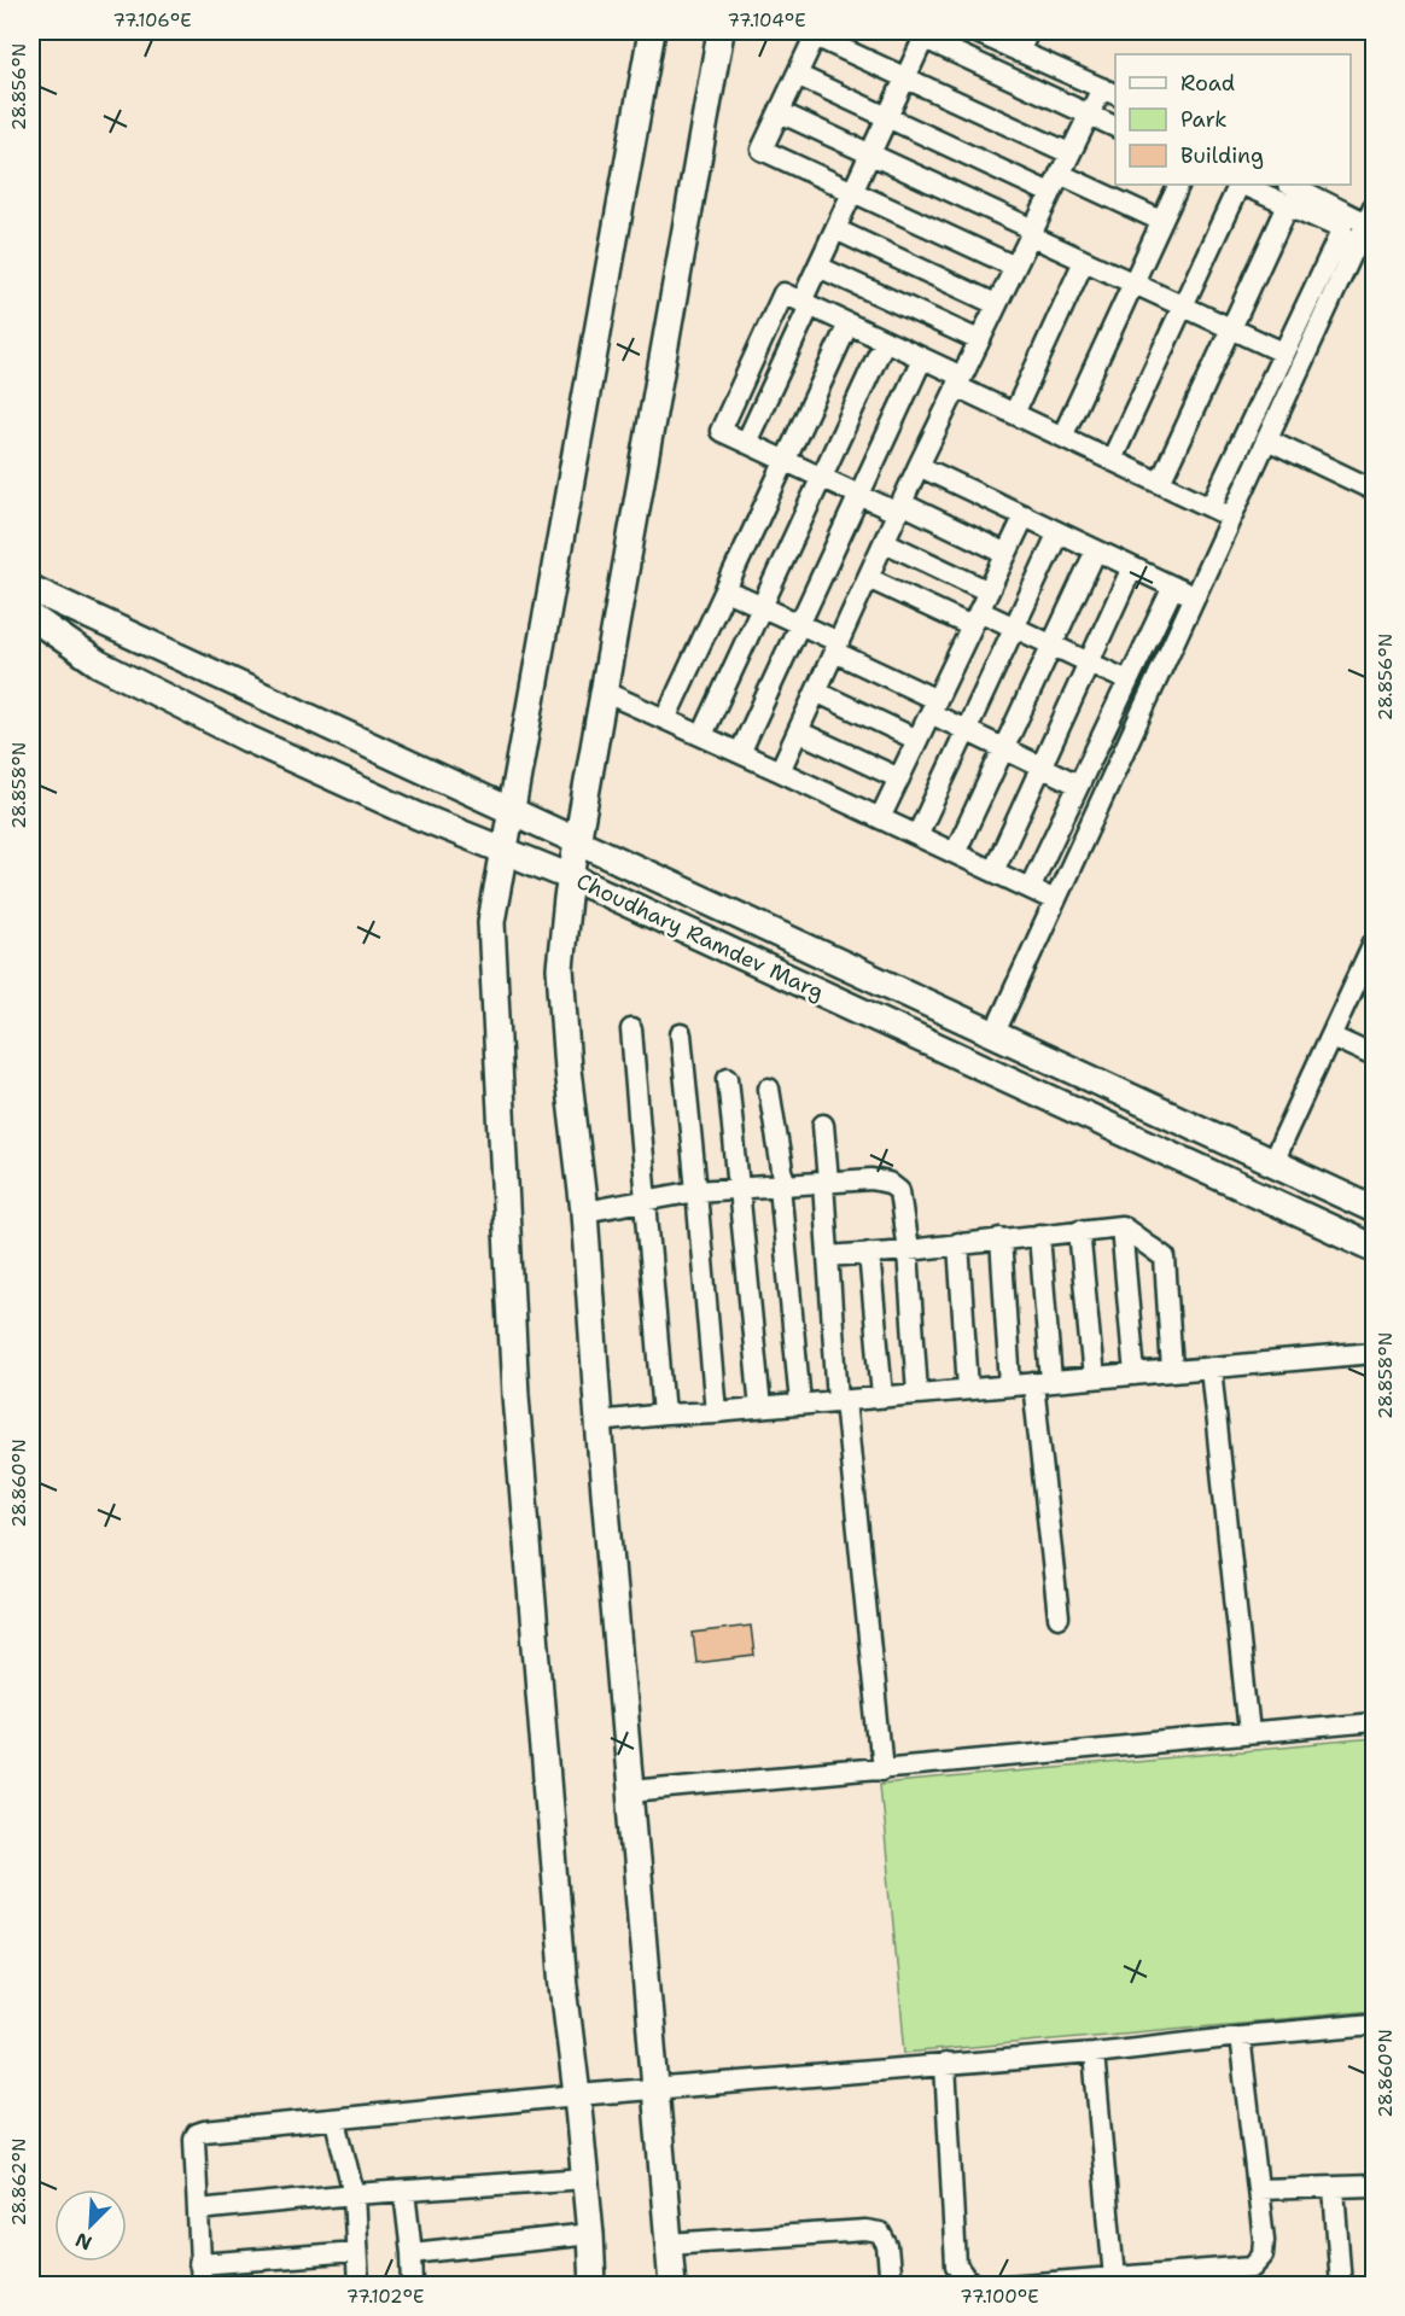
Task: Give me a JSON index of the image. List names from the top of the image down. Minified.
{"streets":{"street":["Choudhary Ramdev Marg"]},"legend":["Road","Park","Building"],"north":"bottom left","coordinates":["77.106°E","77.104°E","28.856°N","28.858°N","28.860°N","28.862°N","77.102°E","77.100°E"]}
